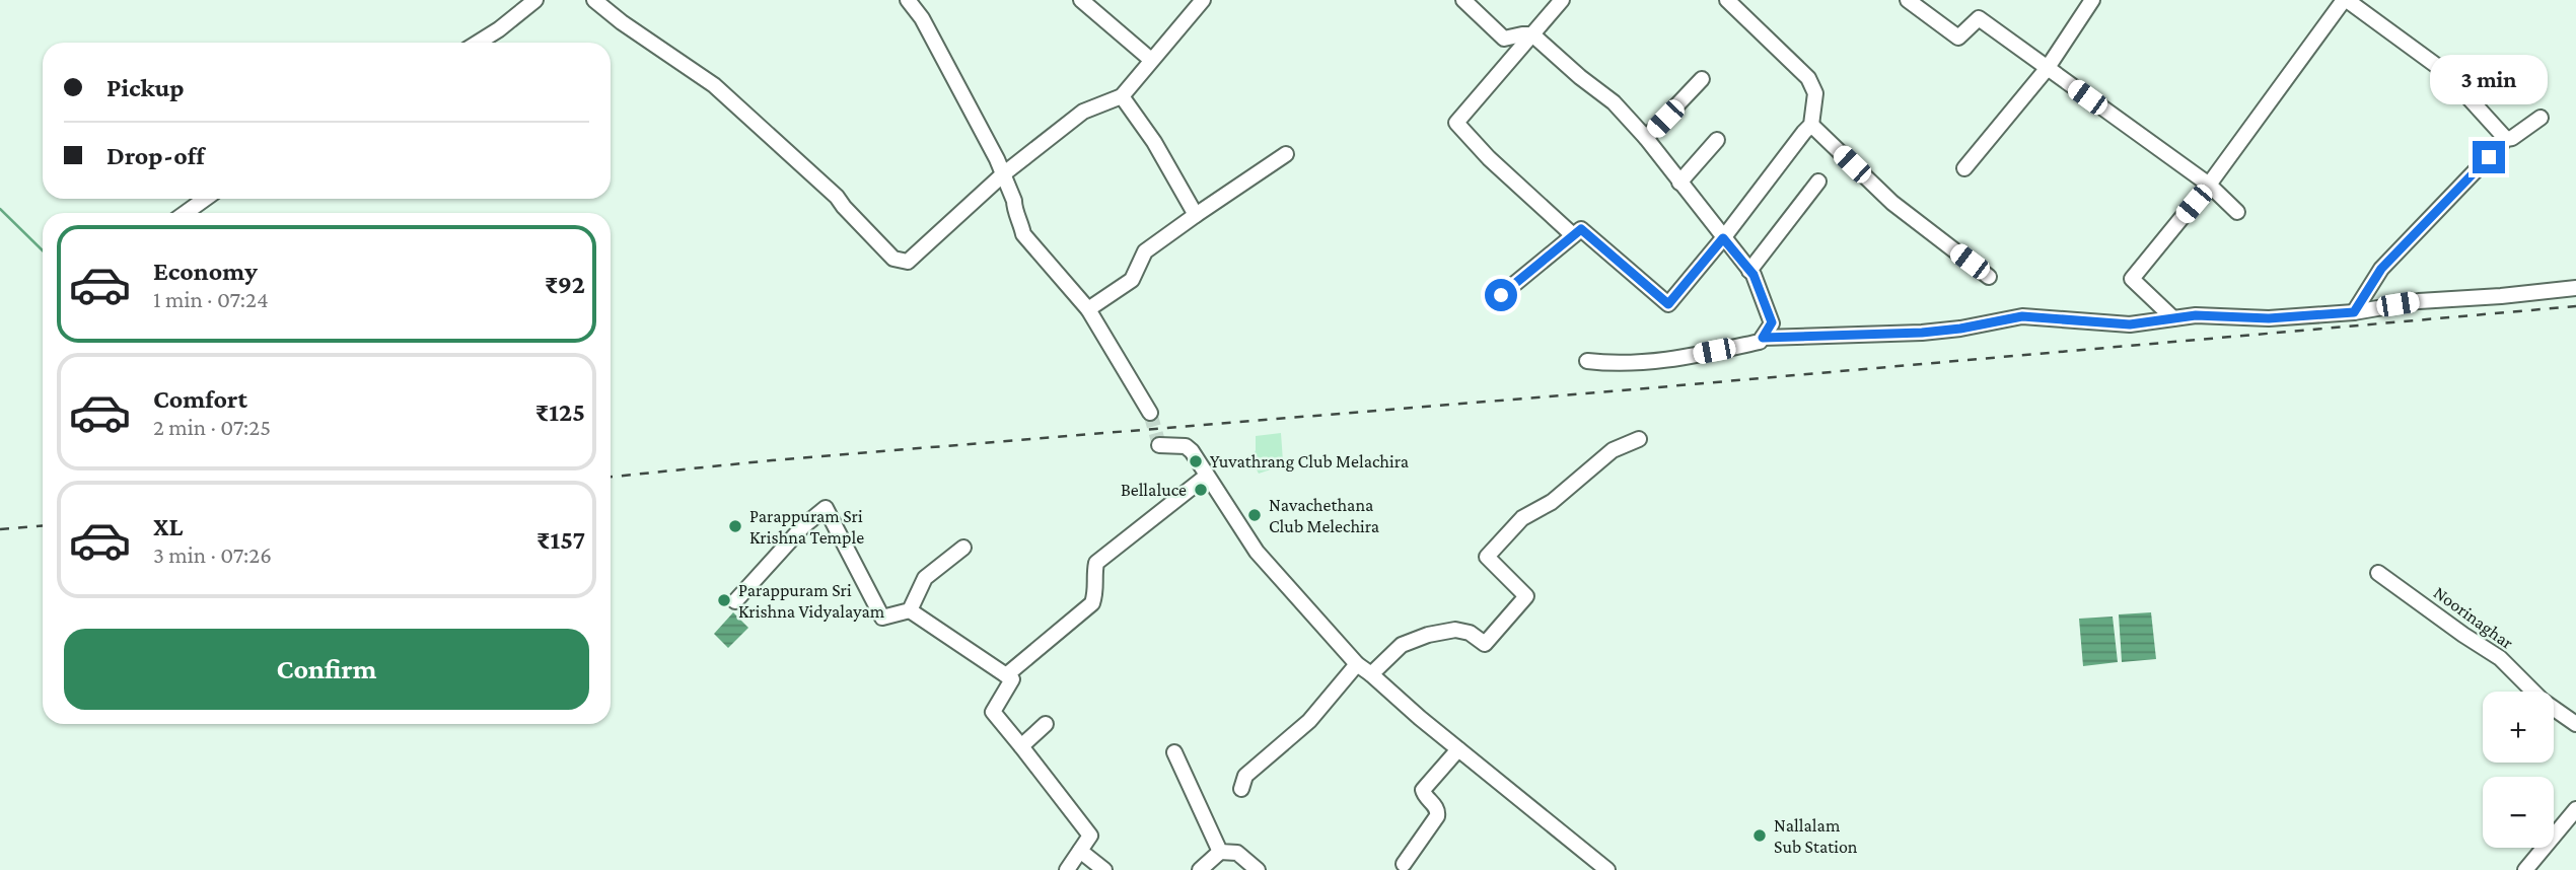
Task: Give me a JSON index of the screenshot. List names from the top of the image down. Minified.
{"streets":{"street":["Noorinaghar"]},"places":["Yuvathrang Club Melachira","Bellaluce","Navachethana Club Melechira","Parappuram Sri Krishna Temple","Parappuram Sri Krishna Vidyalayam","Nallalam Sub Station"],"page":{"banner":["Pickup","Drop-off"],"bubble":"3 min","list":[{"name":"Economy","note":"1 min · 07:24","value":"₹92"},{"name":"Comfort","note":"2 min · 07:25","value":"₹125"},{"name":"XL","note":"3 min · 07:26","value":"₹157"}],"buttons":"Confirm","map_buttons":["+","−"]}}
